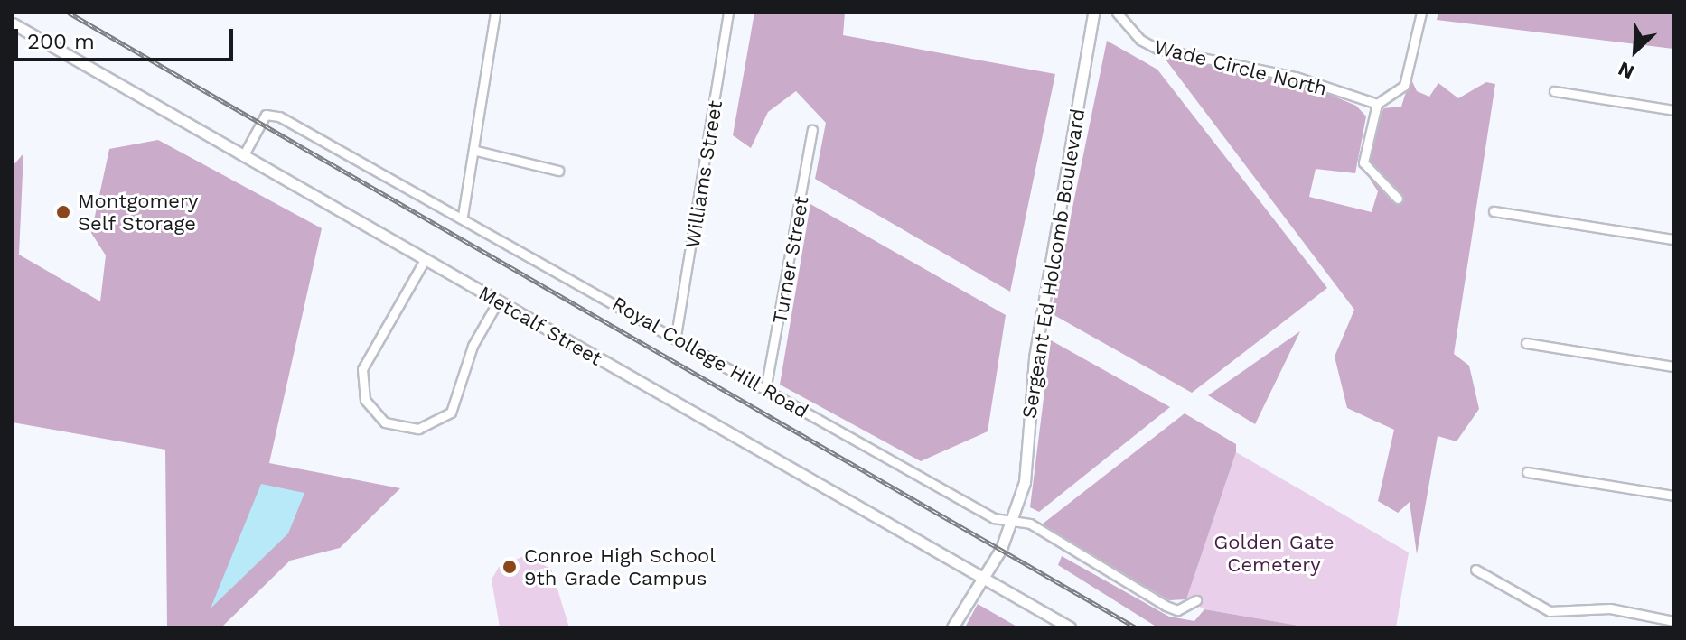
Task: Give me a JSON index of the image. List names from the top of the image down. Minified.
{"streets":{"street":["Wade Circle North","Williams Street","Turner Street","Sergeant Ed Holcomb Boulevard","Metcalf Street","Royal College Hill Road"]},"crossings":[["Williams Street","Royal College Hill Road"],["Turner Street","Royal College Hill Road"],["Sergeant Ed Holcomb Boulevard","Metcalf Street"],["Sergeant Ed Holcomb Boulevard","Royal College Hill Road"],["Metcalf Street","Royal College Hill Road"]],"parks":["Golden Gate Cemetery"],"places":["Montgomery Self Storage","Conroe High School 9th Grade Campus"],"scale_bar":"200 m","north":"bottom left"}
